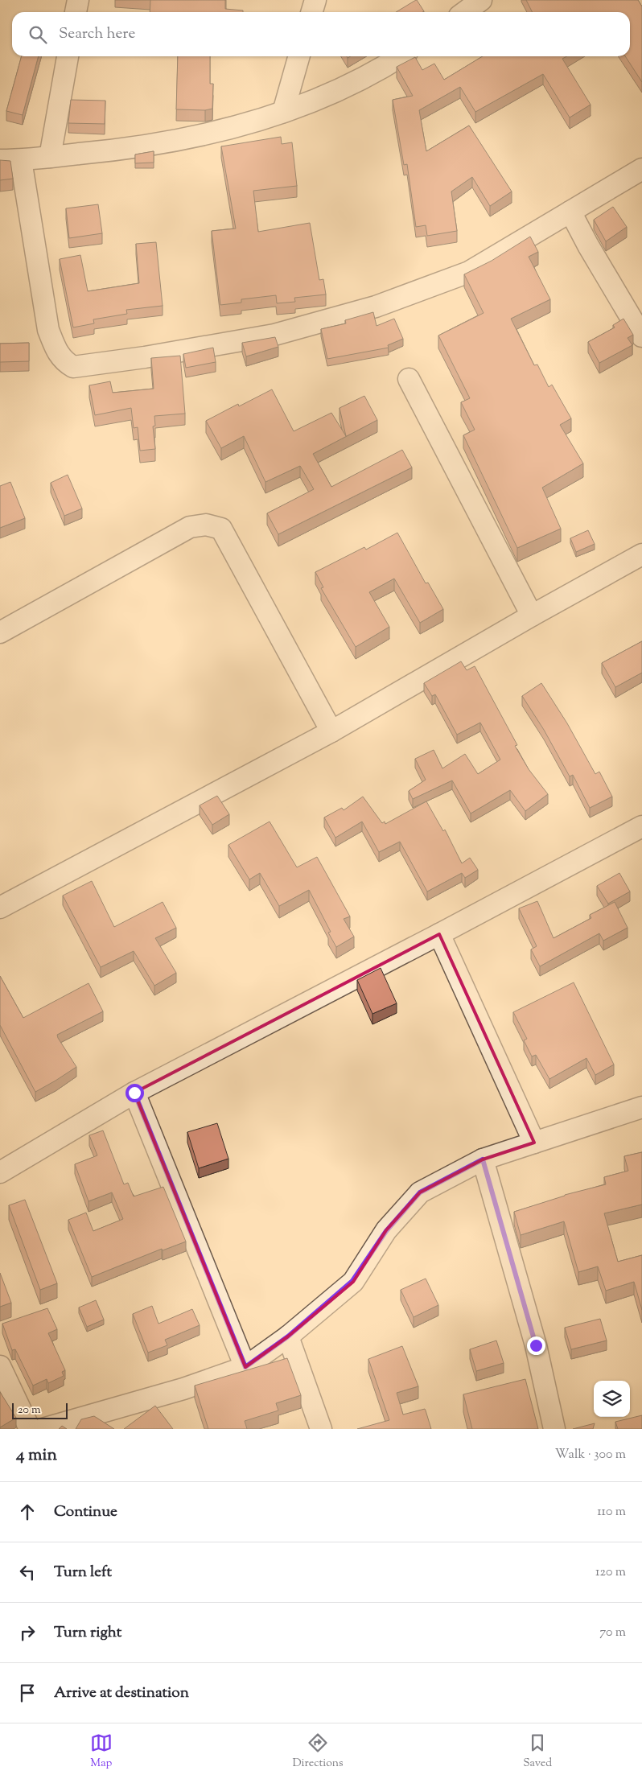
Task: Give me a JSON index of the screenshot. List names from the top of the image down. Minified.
{"scale_bar":"20 m","page":{"search":"Search here","scale":"20 m","heading":["4 min","Walk · 300 m"],"list":[["Continue","110 m"],["Turn left","120 m"],["Turn right","70 m"],"Arrive at destination"],"nav":["Map","Directions","Saved"]}}
